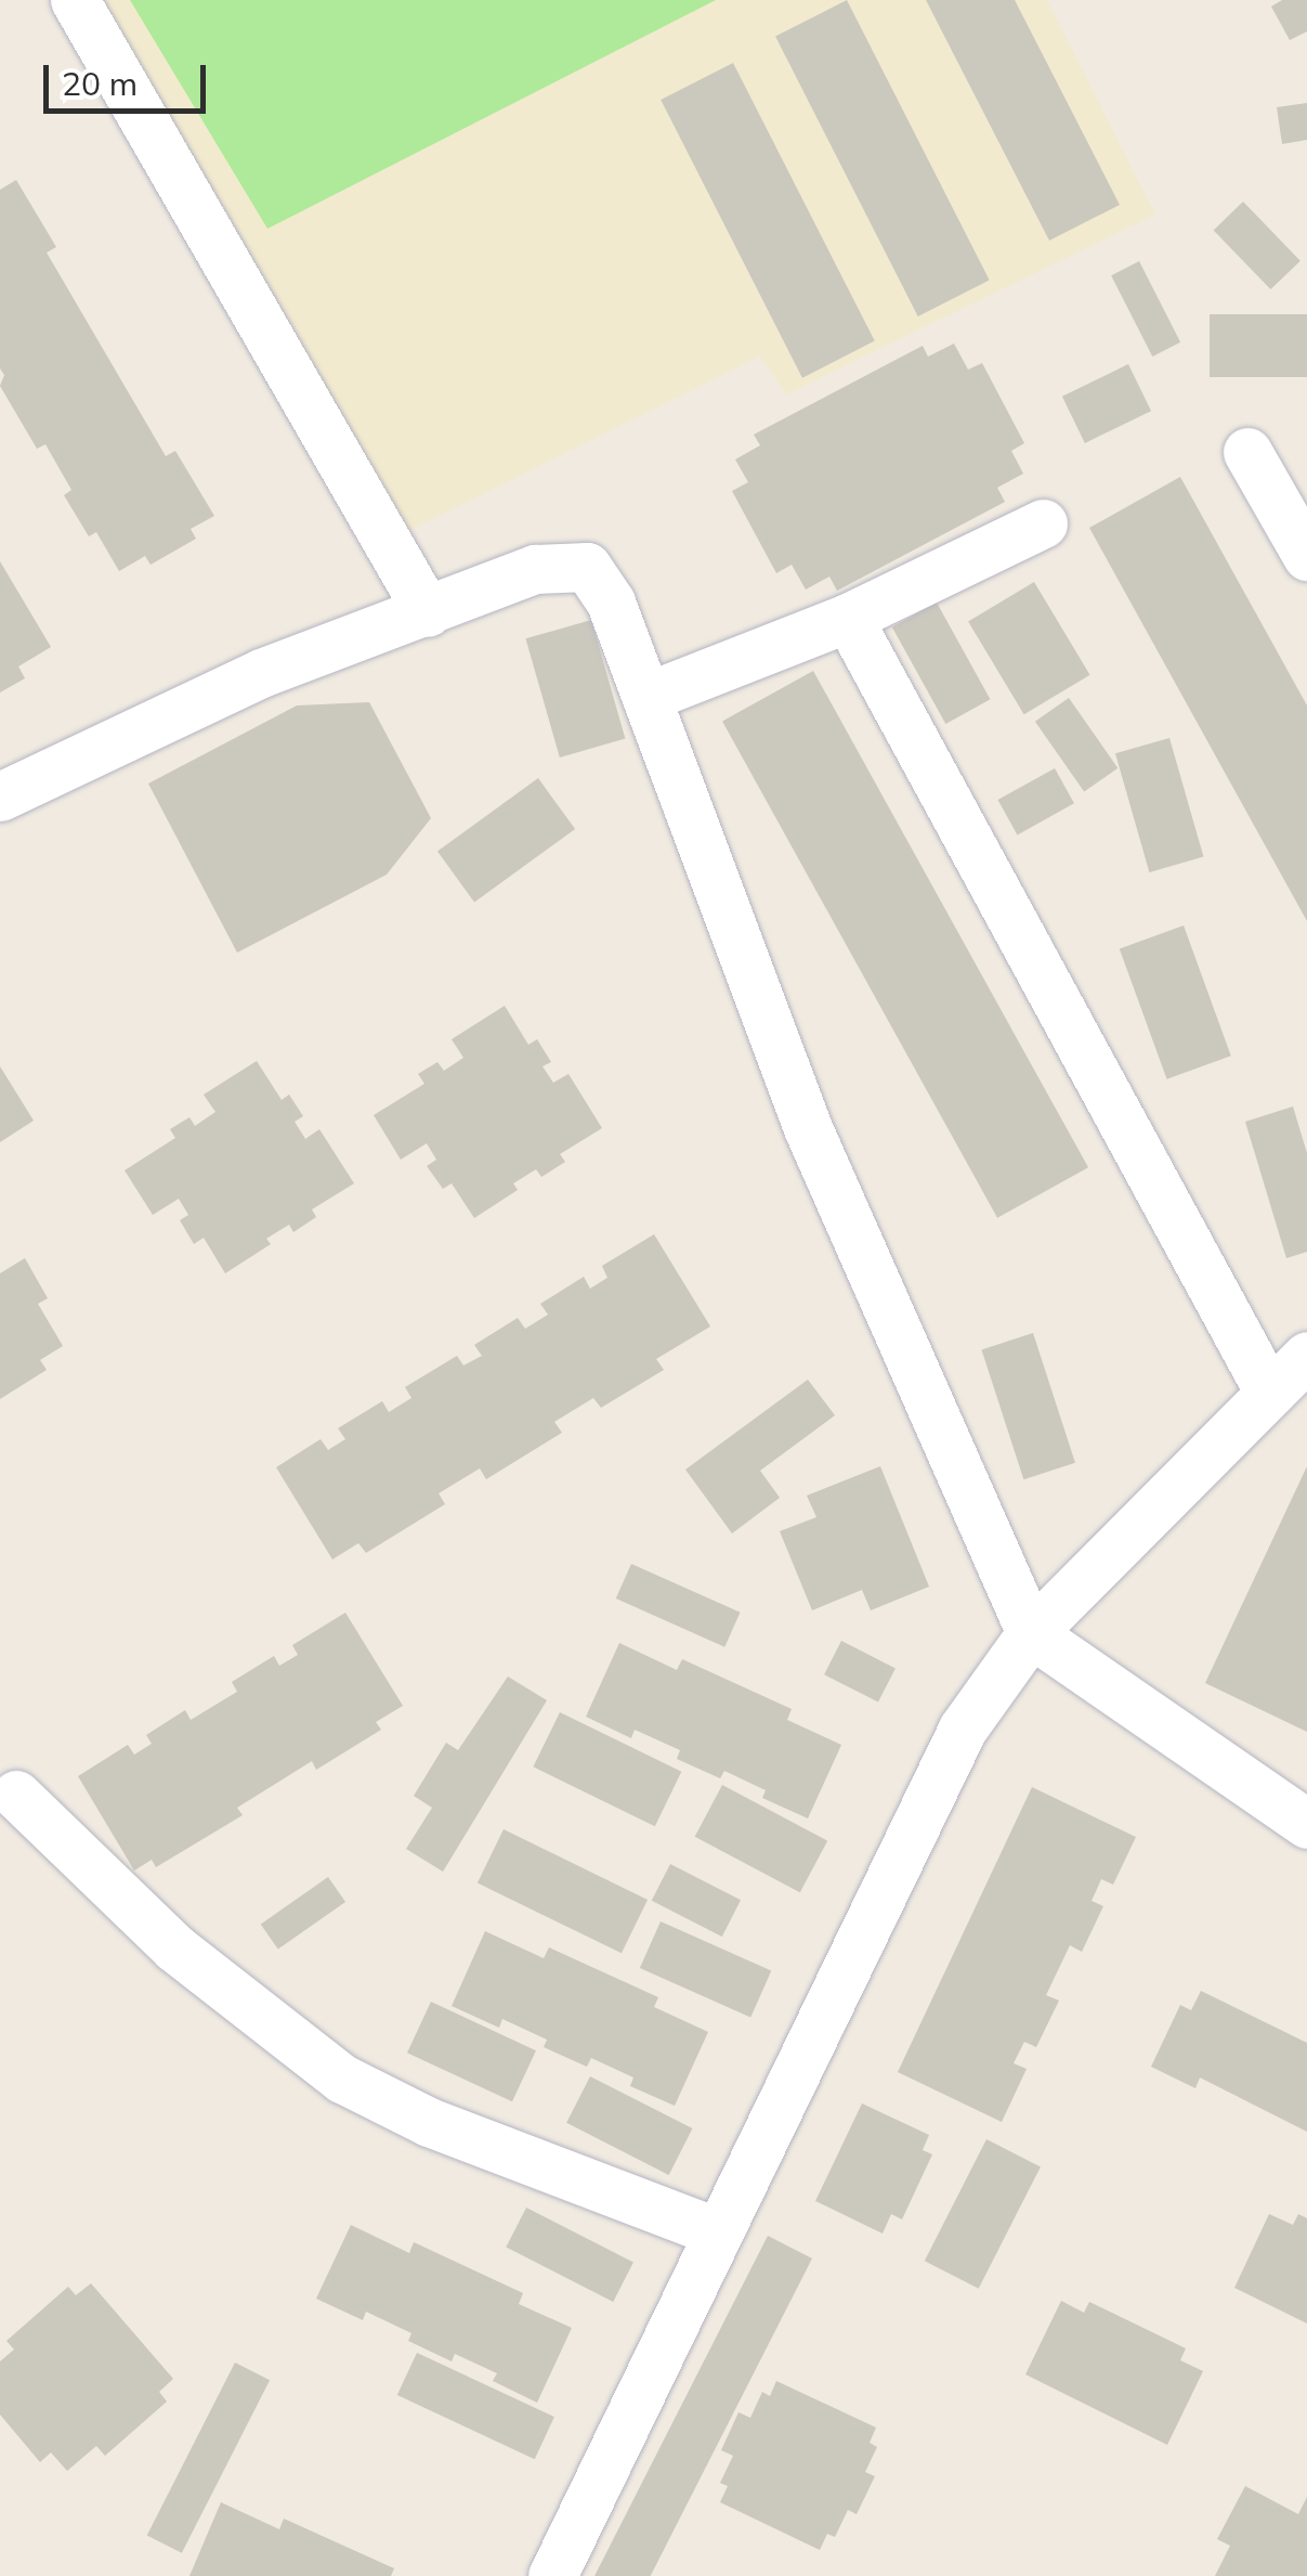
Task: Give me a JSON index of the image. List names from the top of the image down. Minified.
{"scale_bar":"20 m"}
